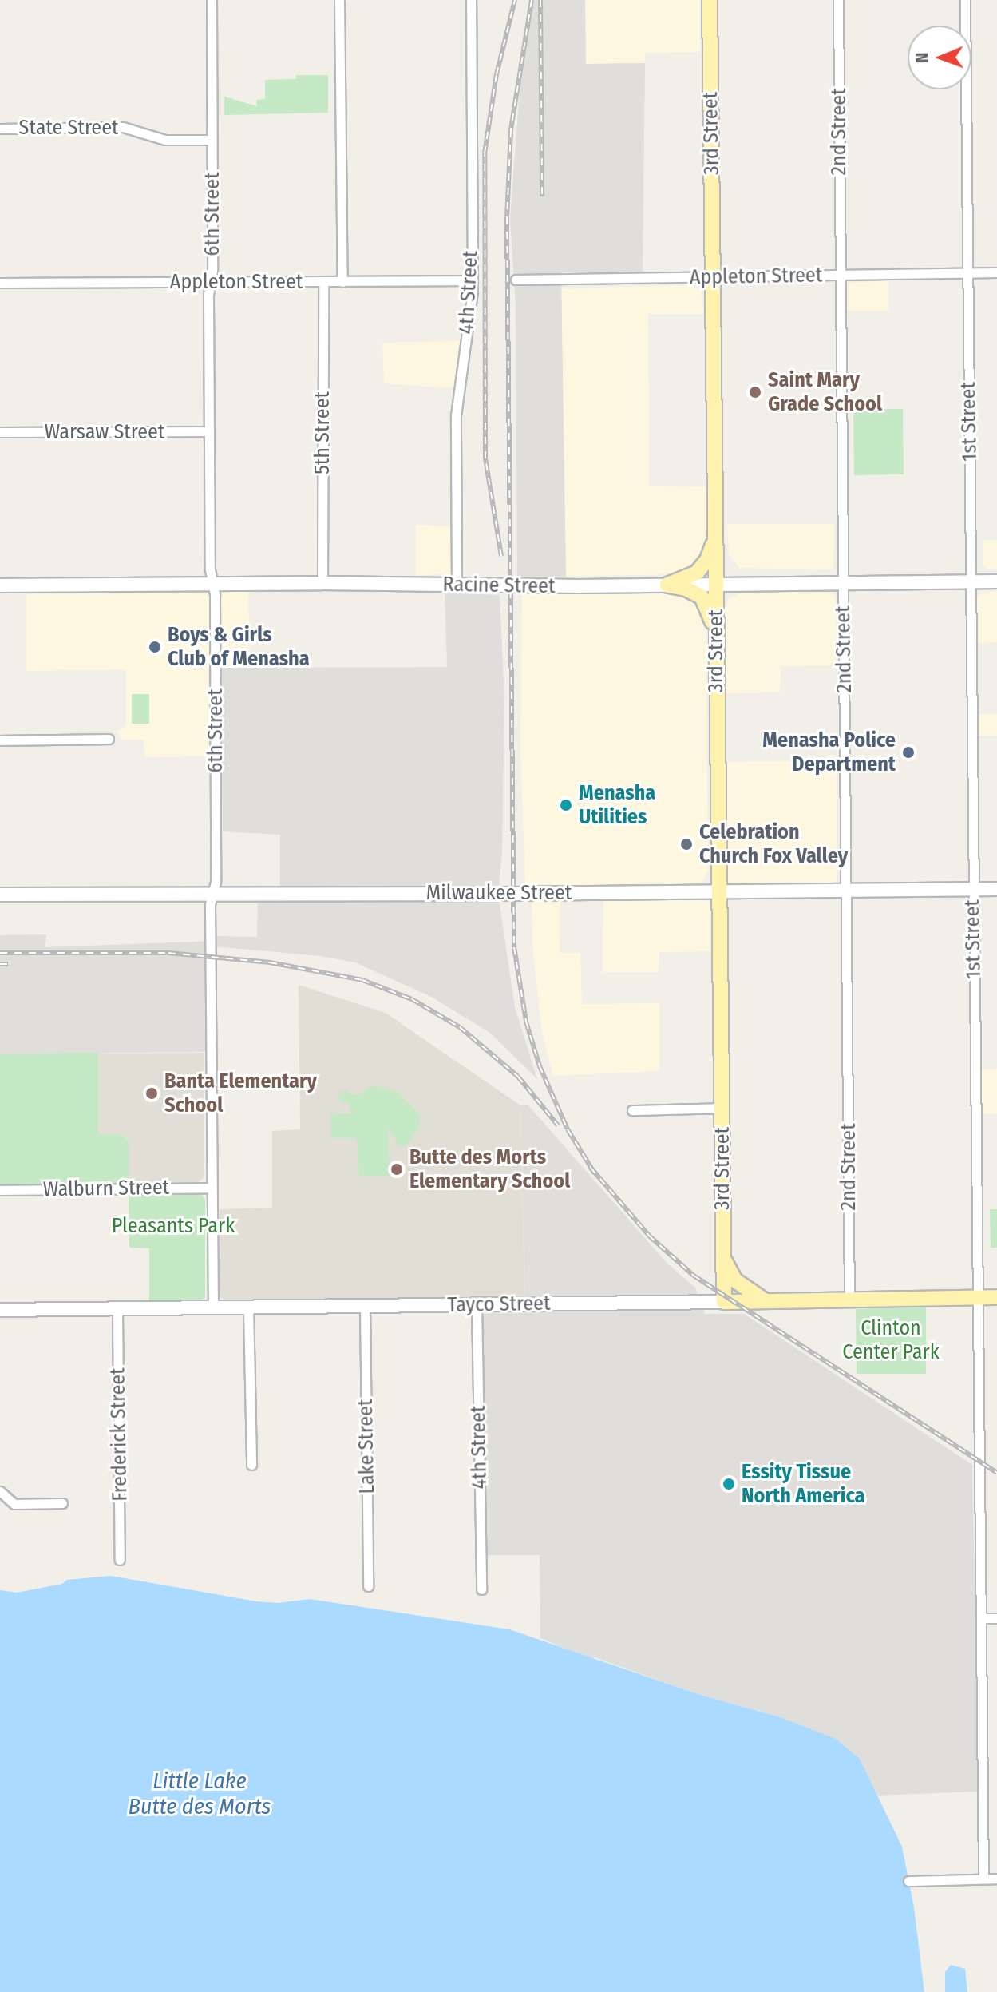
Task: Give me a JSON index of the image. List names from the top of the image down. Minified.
{"streets":{"main road":["3rd Street","Tayco Street"],"street":["State Street","2nd Street","6th Street","Appleton Street","4th Street","1st Street","Warsaw Street","5th Street","Racine Street","Milwaukee Street","Walburn Street","Frederick Street","Lake Street"]},"crossings":[["State Street","6th Street"],["2nd Street","Appleton Street"],["2nd Street","Racine Street"],["2nd Street","Milwaukee Street"],["2nd Street","Tayco Street"],["3rd Street","Appleton Street"],["3rd Street","Racine Street"],["3rd Street","Milwaukee Street"],["3rd Street","Tayco Street"],["6th Street","Appleton Street"],["6th Street","Warsaw Street"],["6th Street","Racine Street"],["6th Street","Milwaukee Street"],["6th Street","Walburn Street"],["6th Street","Tayco Street"],["Appleton Street","4th Street"],["Appleton Street","1st Street"],["Appleton Street","5th Street"],["4th Street","Racine Street"],["4th Street","Tayco Street"],["1st Street","Racine Street"],["1st Street","Milwaukee Street"],["1st Street","Tayco Street"],["5th Street","Racine Street"],["Tayco Street","Frederick Street"],["Tayco Street","Lake Street"]],"water":["Little Lake Butte des Morts"],"parks":["Pleasants Park","Clinton Center Park"],"places":["Saint Mary Grade School","Boys & Girls Club of Menasha","Menasha Police Department","Menasha Utilities","Celebration Church Fox Valley","Banta Elementary School","Butte des Morts Elementary School","Essity Tissue North America"],"north":"left"}
